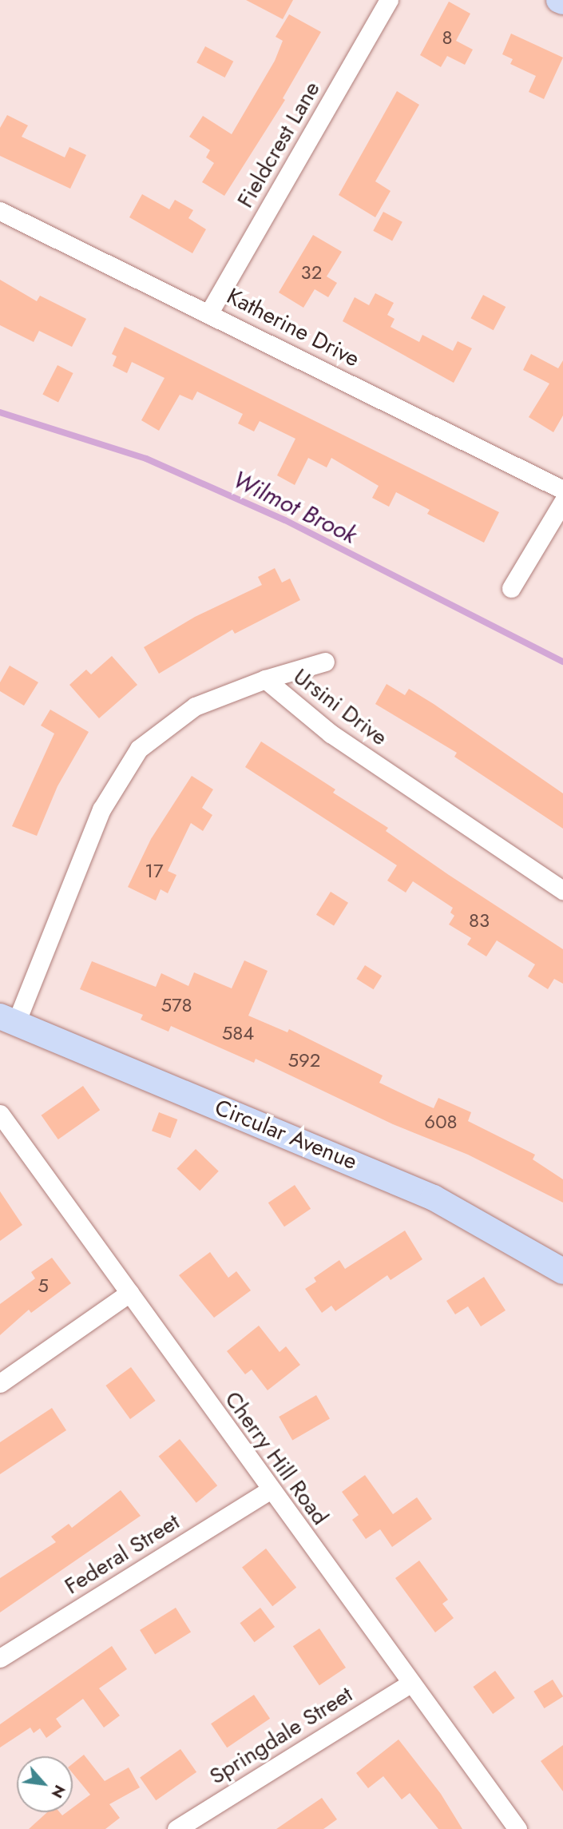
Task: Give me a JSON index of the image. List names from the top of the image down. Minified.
{"streets":{"main road":["Circular Avenue"],"street":["Fieldcrest Lane","Katherine Drive","Ursini Drive","Cherry Hill Road","Federal Street","Springdale Street"]},"crossings":[["Fieldcrest Lane","Katherine Drive"],["Ursini Drive","Circular Avenue"],["Cherry Hill Road","Federal Street"],["Cherry Hill Road","Springdale Street"]],"water":["Wilmot Brook"],"house_numbers":["8","32","17","83","578","584","592","608","5"],"north":"bottom right"}
